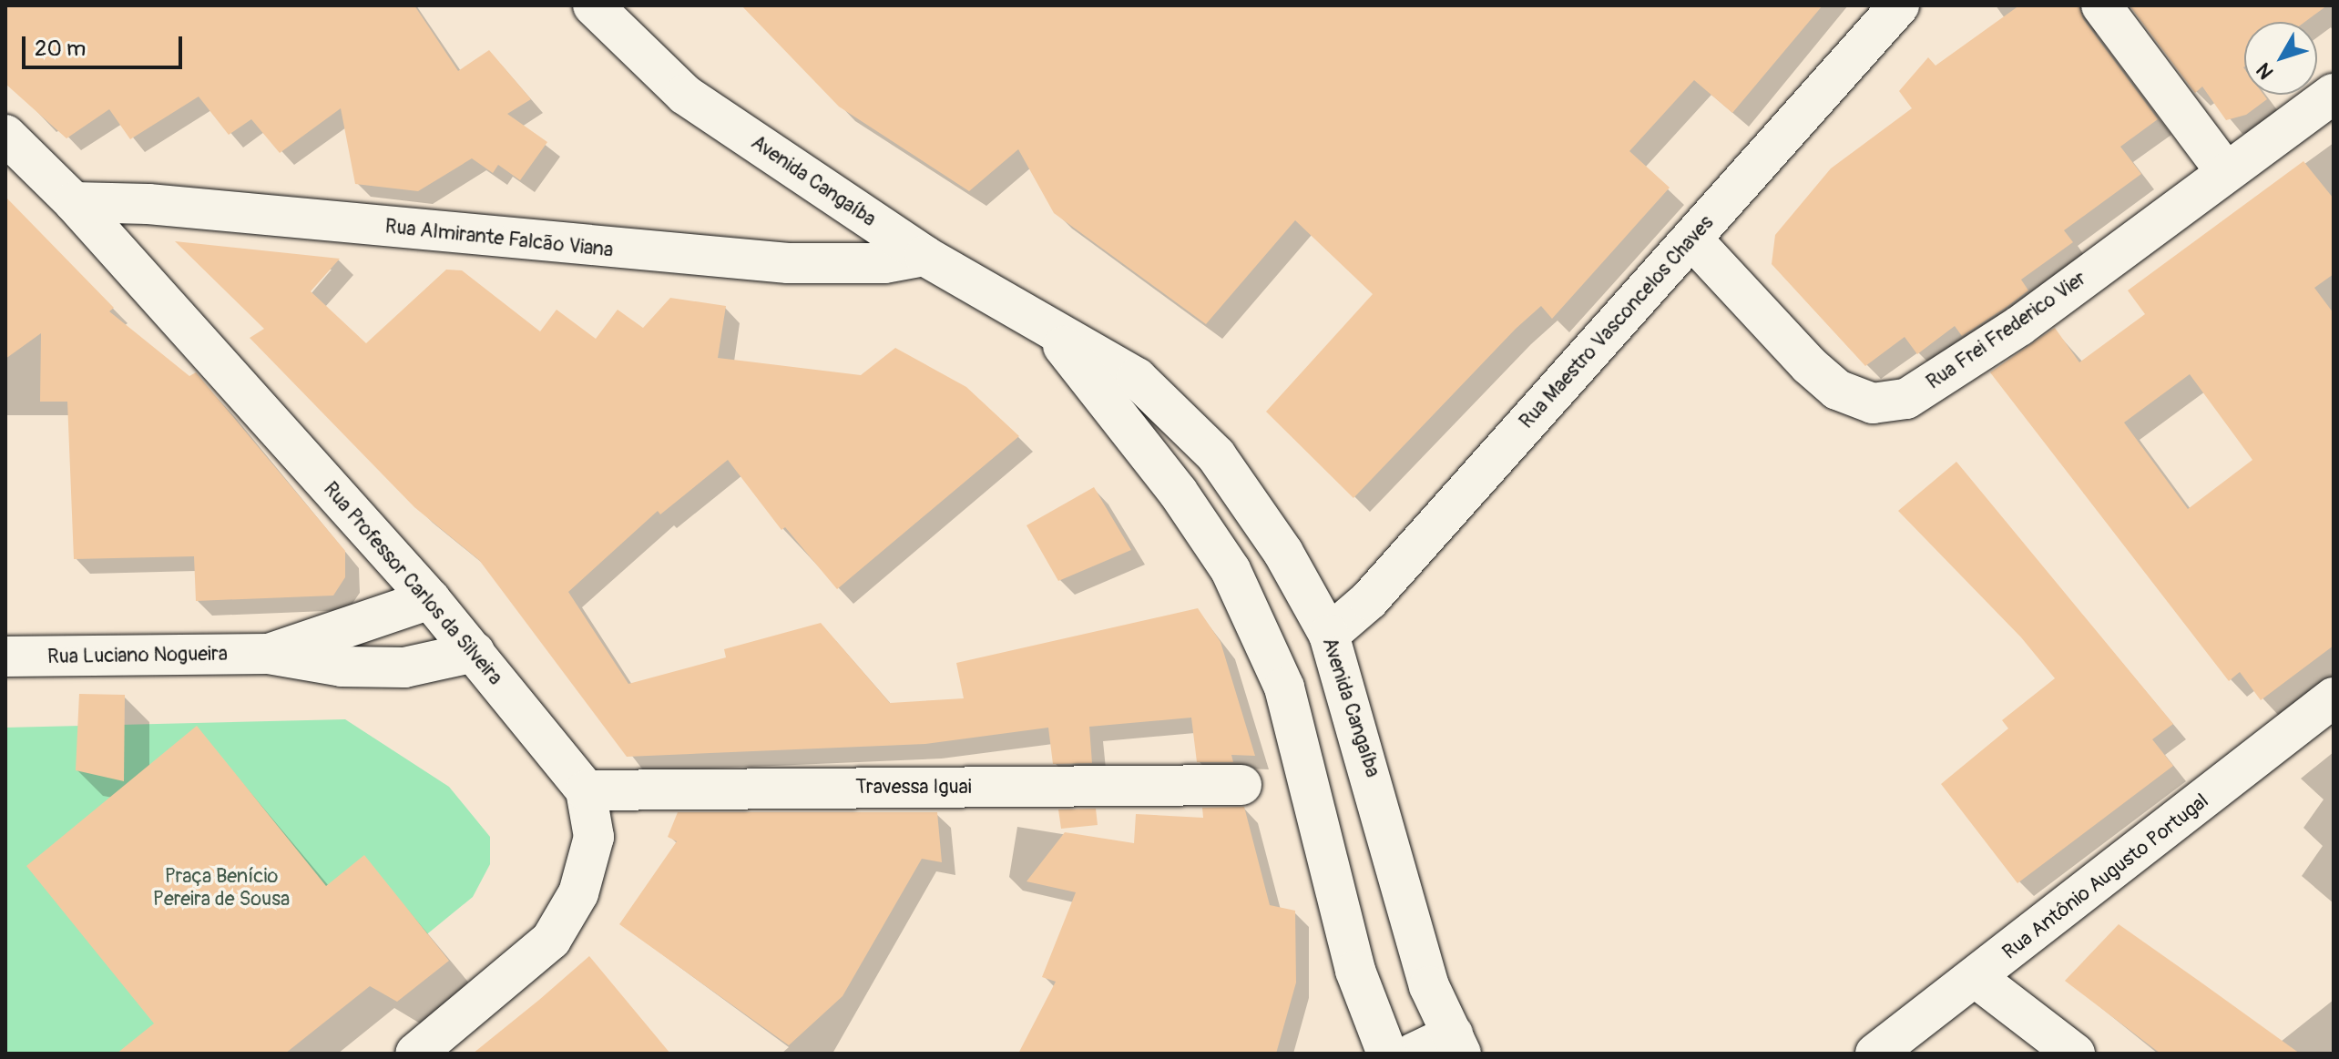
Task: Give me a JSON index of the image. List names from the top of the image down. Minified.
{"streets":{"street":["Avenida Cangaíba","Rua Almirante Falcão Viana","Rua Maestro Vasconcelos Chaves","Rua Frei Frederico Vier","Rua Professor Carlos da Silveira","Rua Luciano Nogueira","Travessa Iguai","Rua Antônio Augusto Portugal"]},"crossings":[["Avenida Cangaíba","Rua Almirante Falcão Viana"],["Avenida Cangaíba","Rua Maestro Vasconcelos Chaves"],["Rua Almirante Falcão Viana","Rua Professor Carlos da Silveira"],["Rua Maestro Vasconcelos Chaves","Rua Frei Frederico Vier"],["Rua Professor Carlos da Silveira","Rua Luciano Nogueira"],["Rua Professor Carlos da Silveira","Travessa Iguai"]],"parks":["Praça Benício Pereira de Sousa"],"scale_bar":"20 m","north":"bottom left"}
